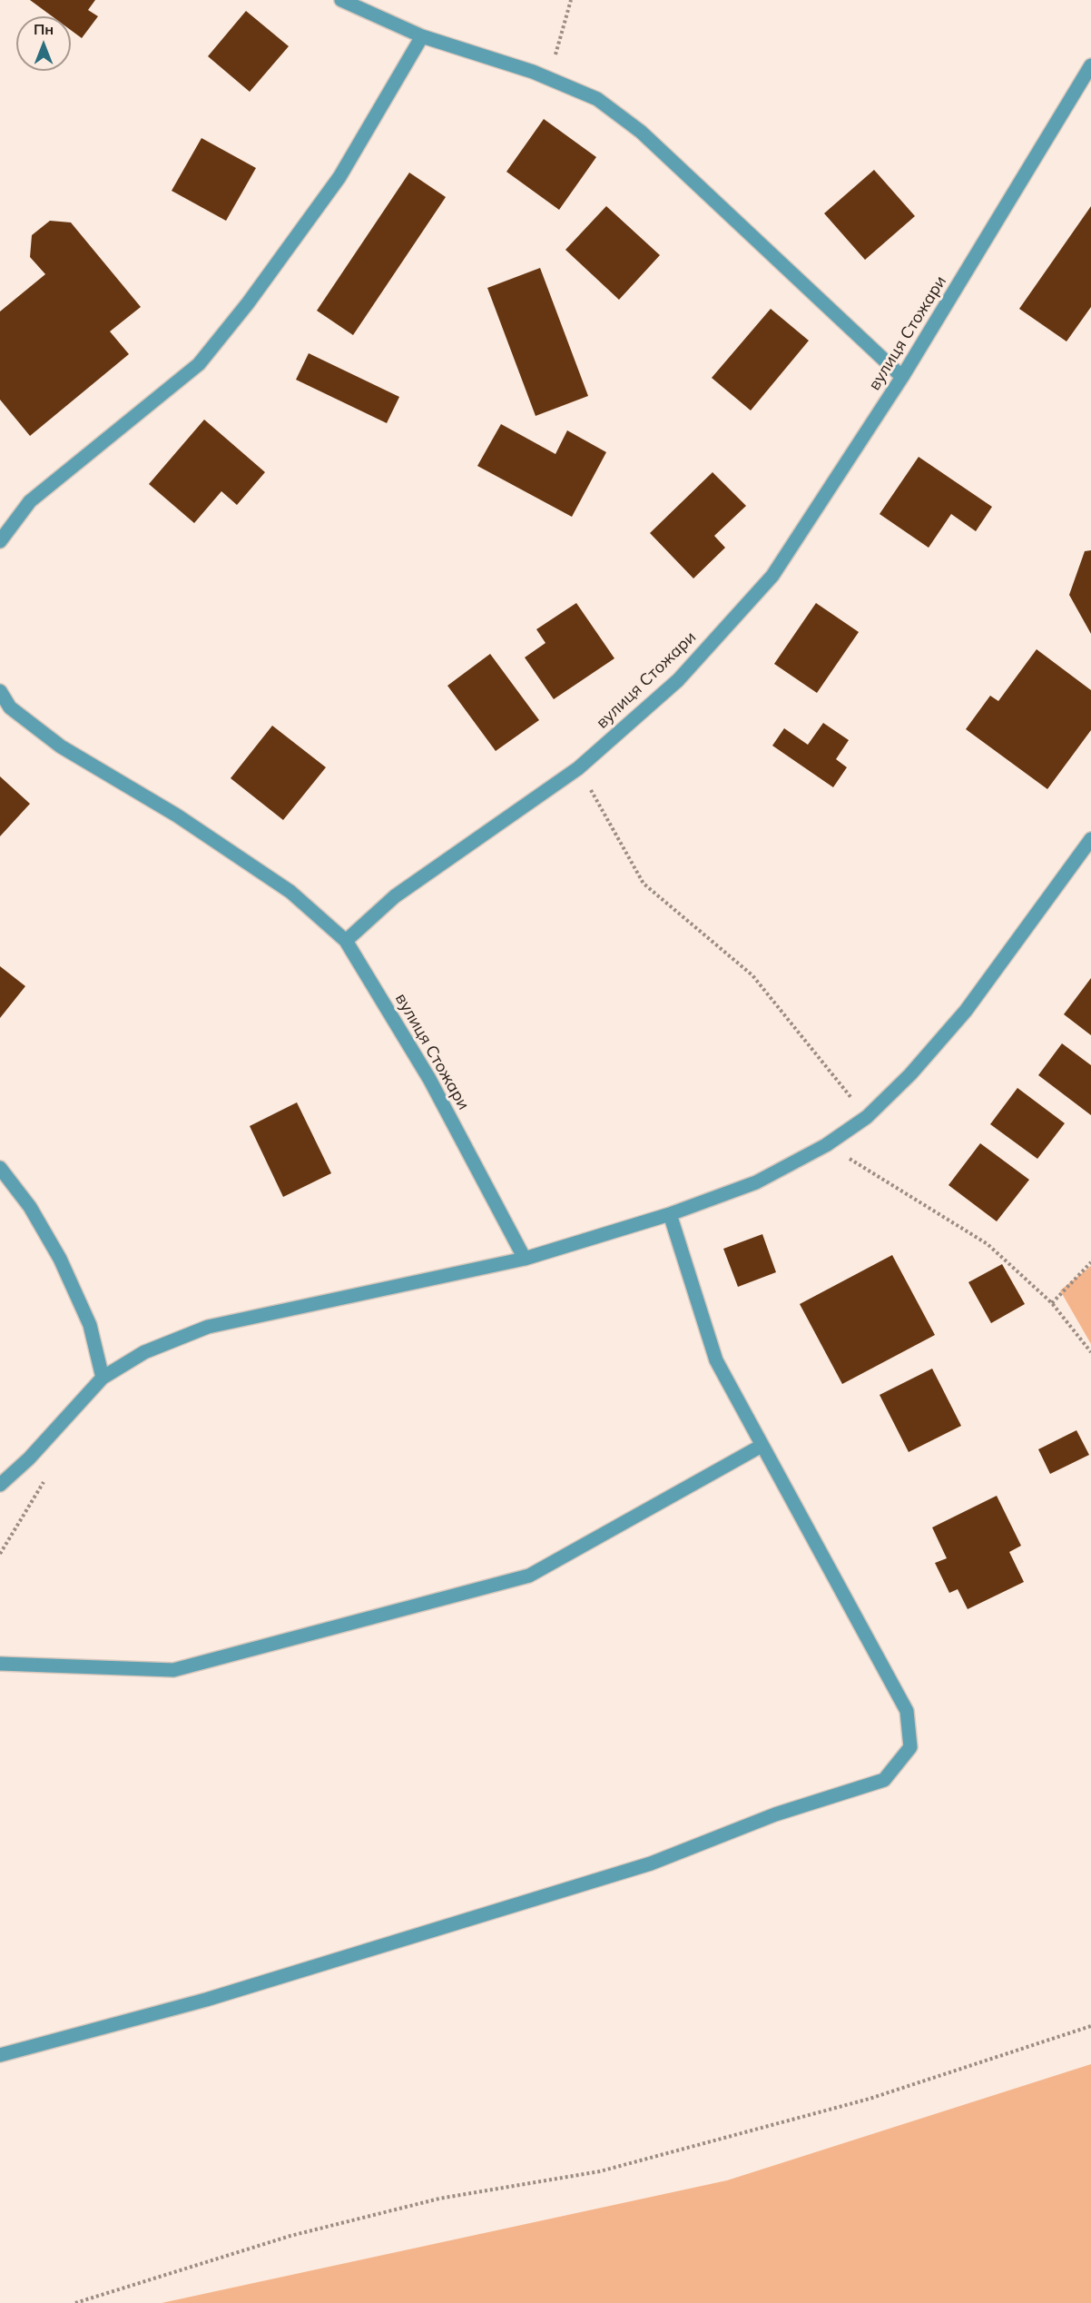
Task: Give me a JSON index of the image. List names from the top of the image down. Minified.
{"streets":{"street":["вулиця Стожари"]},"north":"top"}
